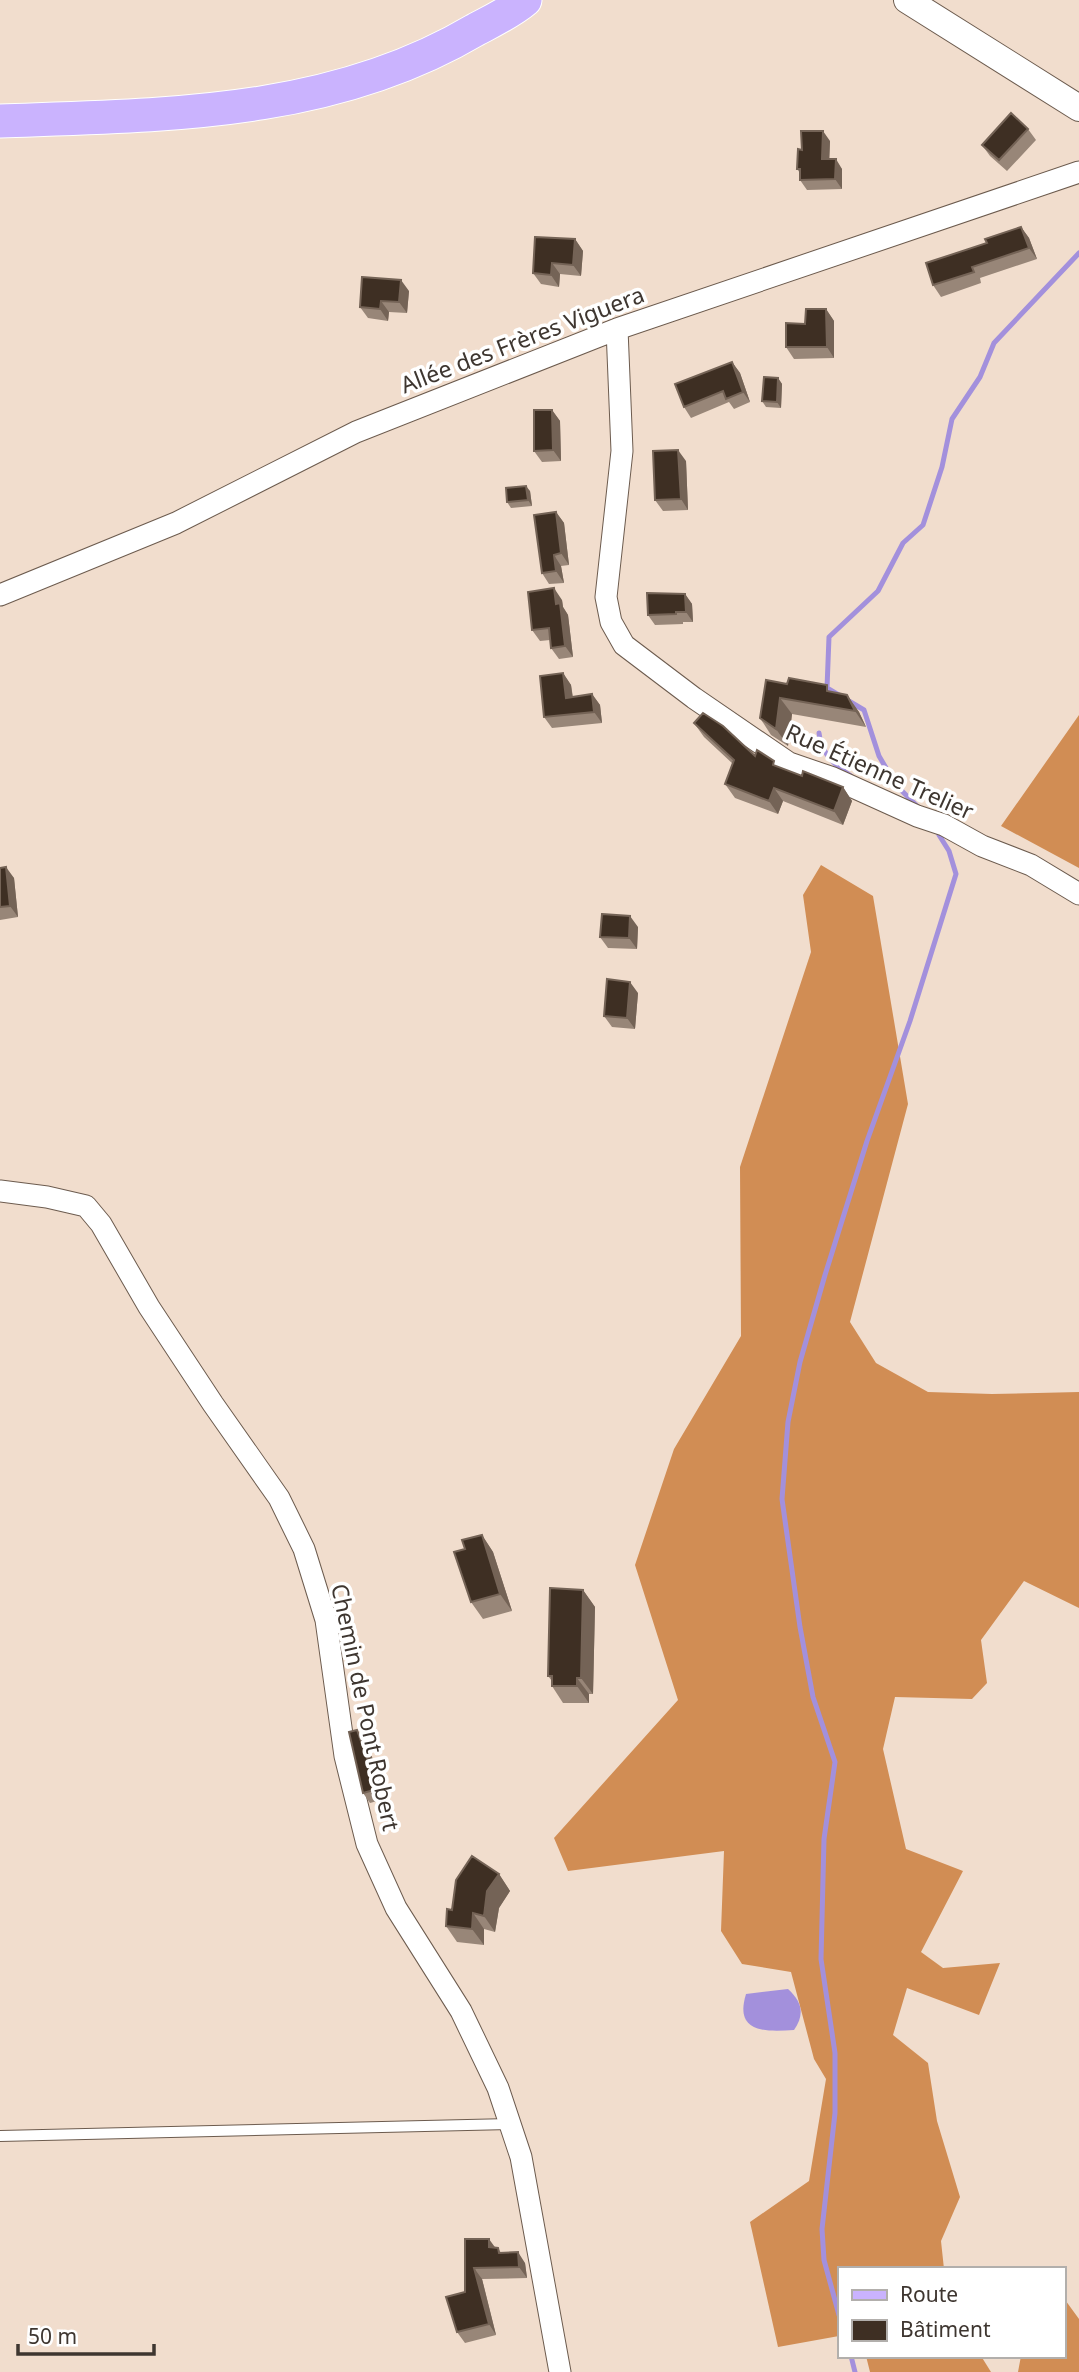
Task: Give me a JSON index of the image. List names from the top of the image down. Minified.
{"streets":{"street":["Allée des Frères Viguera","Rue Étienne Trelier","Chemin de Pont Robert"]},"crossings":[["Allée des Frères Viguera","Rue Étienne Trelier"]],"legend":["Route","Bâtiment"],"scale_bar":"50 m"}
